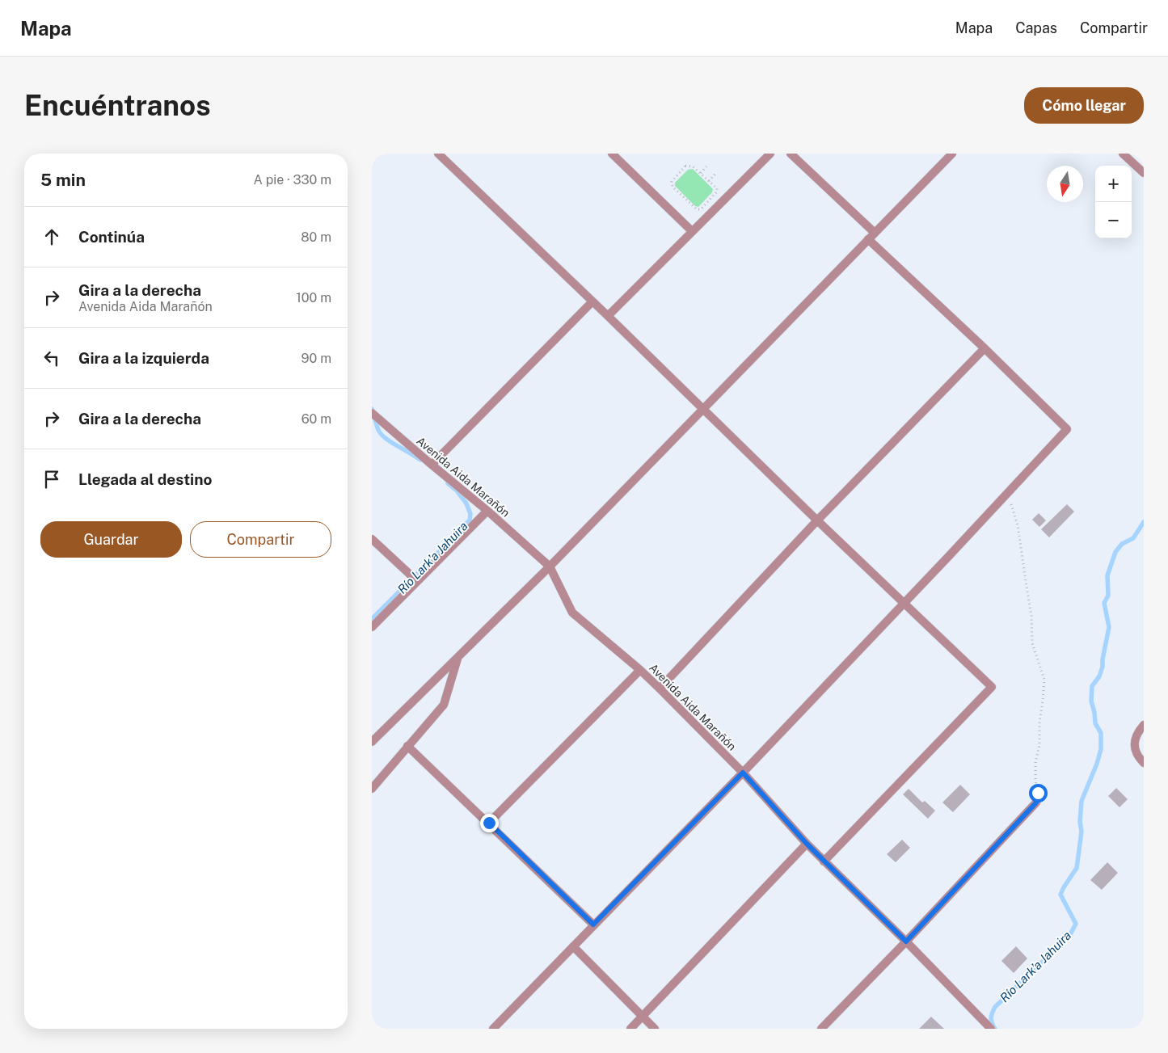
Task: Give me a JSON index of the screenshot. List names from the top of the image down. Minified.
{"streets":{"street":["Avenida Aida Marañón"]},"water":["Río Lark’a Jahuira"],"north":"bottom","page":{"header":"Mapa","nav":["Mapa","Capas","Compartir"],"buttons":["Cómo llegar",["Guardar","Compartir"]],"title":"Encuéntranos","heading":["5 min","A pie · 330 m"],"map_buttons":["+","−"],"list":[["Continúa","80 m"],["Gira a la derecha","Avenida Aida Marañón","100 m"],["Gira a la izquierda","90 m"],["Gira a la derecha","60 m"],"Llegada al destino"]}}
